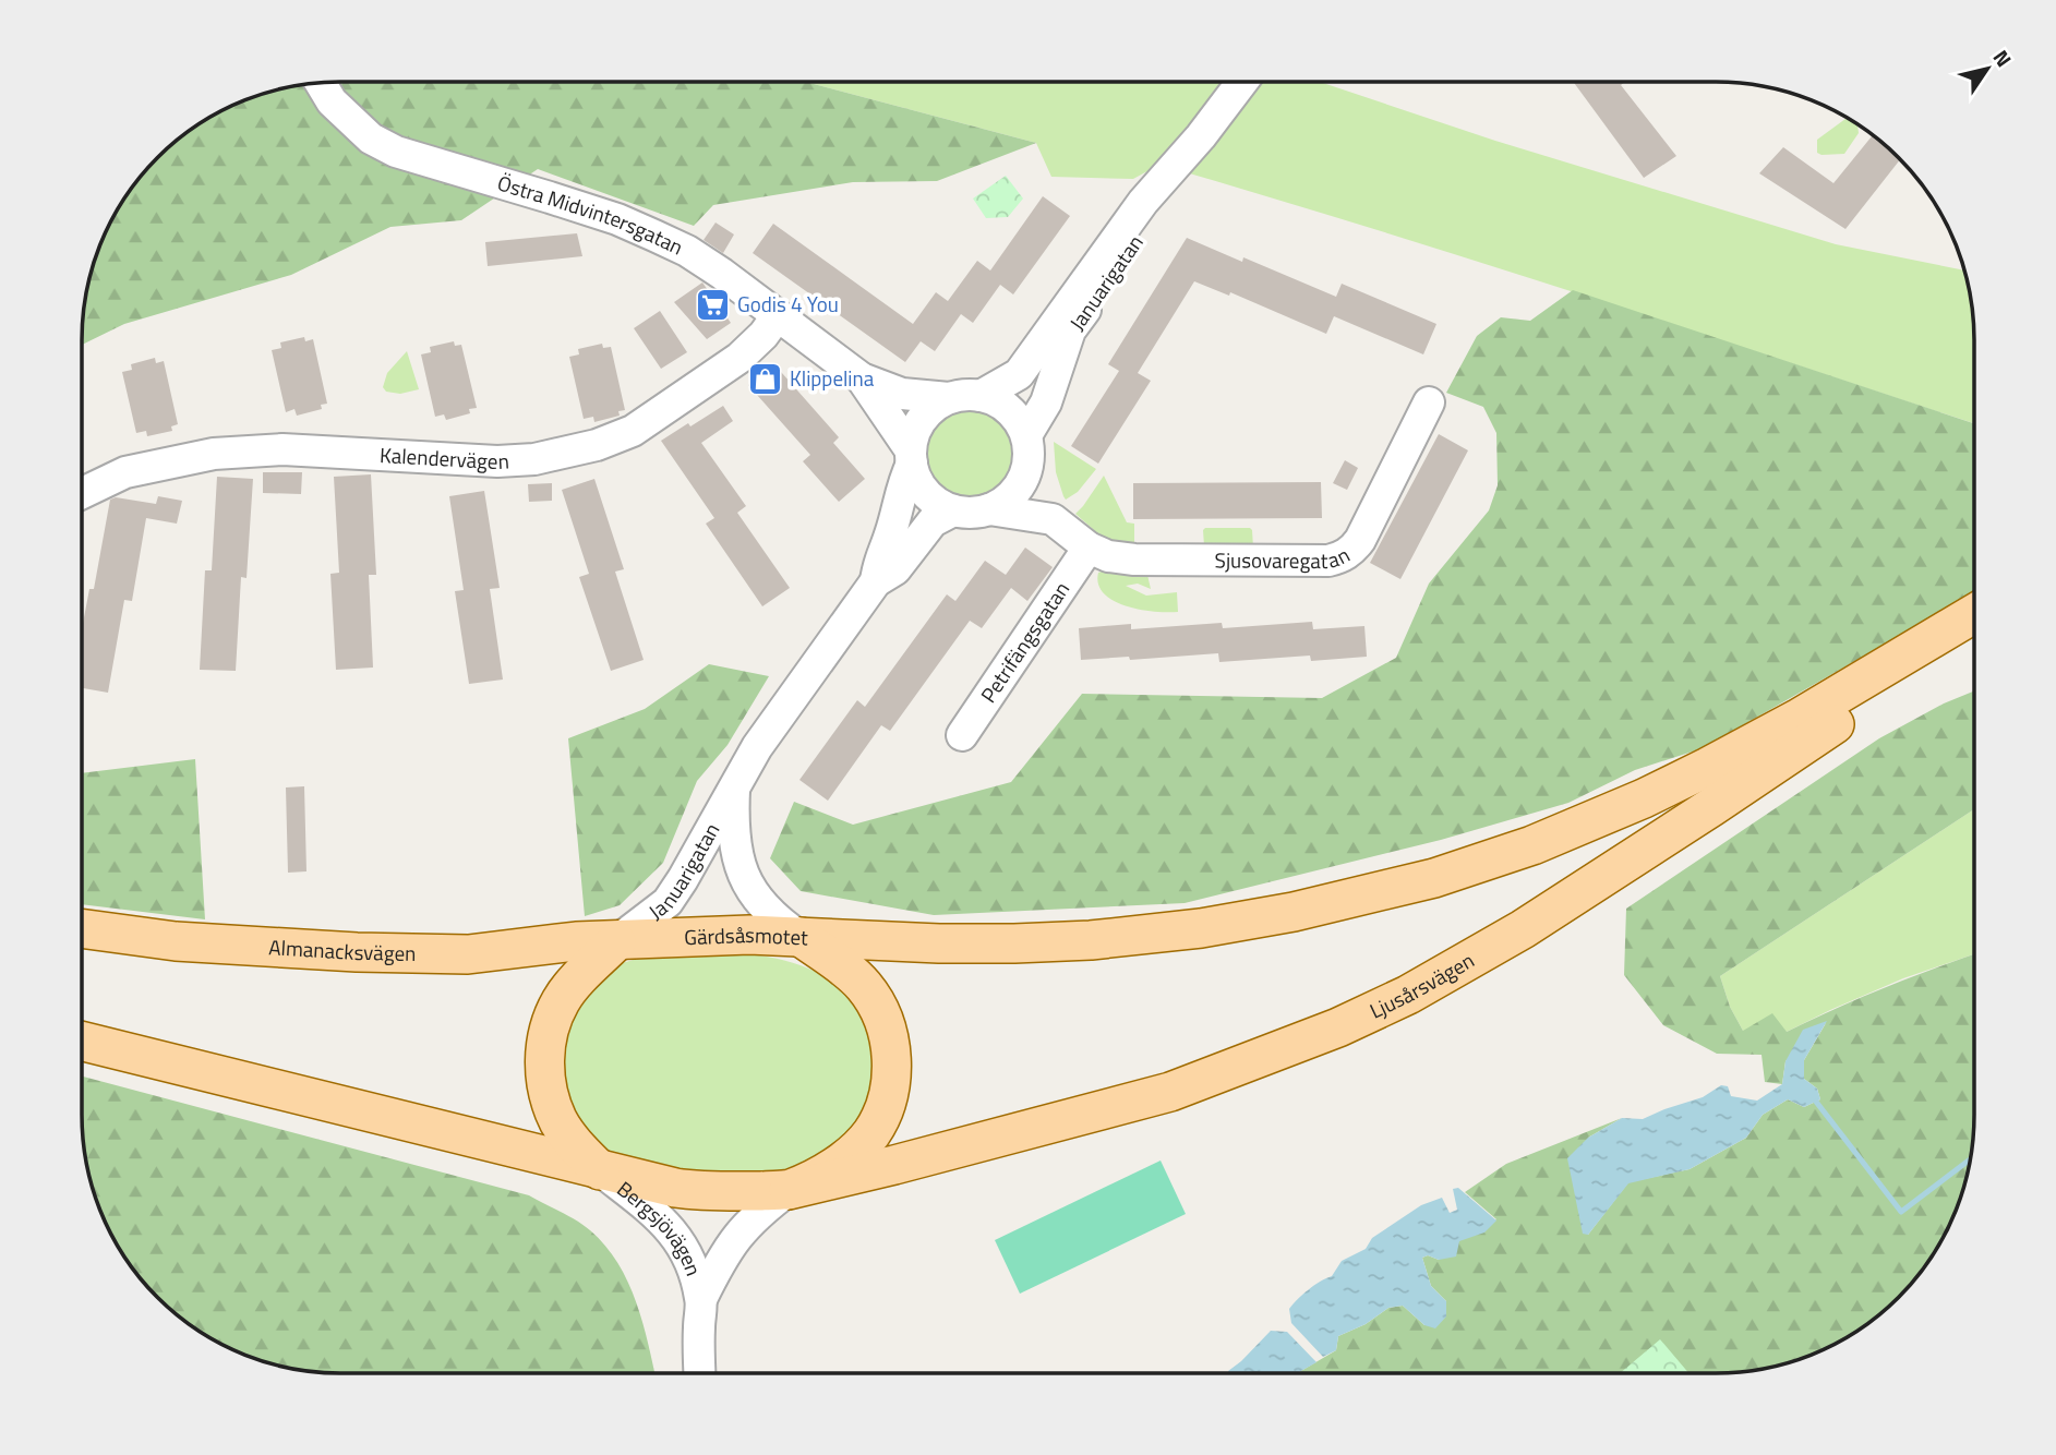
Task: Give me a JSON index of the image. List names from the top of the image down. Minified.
{"streets":{"main road":["Gärdsåsmotet","Almanacksvägen","Ljusårsvägen"],"street":["Östra Midvintersgatan","Januarigatan","Kalendervägen","Sjusovaregatan","Petrifängsgatan","Bergsjövägen"]},"crossings":[["Östra Midvintersgatan","Januarigatan"],["Östra Midvintersgatan","Kalendervägen"],["Östra Midvintersgatan","Sjusovaregatan"],["Januarigatan","Sjusovaregatan"],["Januarigatan","Gärdsåsmotet"],["Januarigatan","Almanacksvägen"],["Sjusovaregatan","Petrifängsgatan"],["Gärdsåsmotet","Almanacksvägen"],["Gärdsåsmotet","Ljusårsvägen"],["Gärdsåsmotet","Bergsjövägen"],["Ljusårsvägen","Bergsjövägen"]],"places":{"supermarket":["Godis 4 You"],"shop":["Klippelina"]},"north":"top right"}
